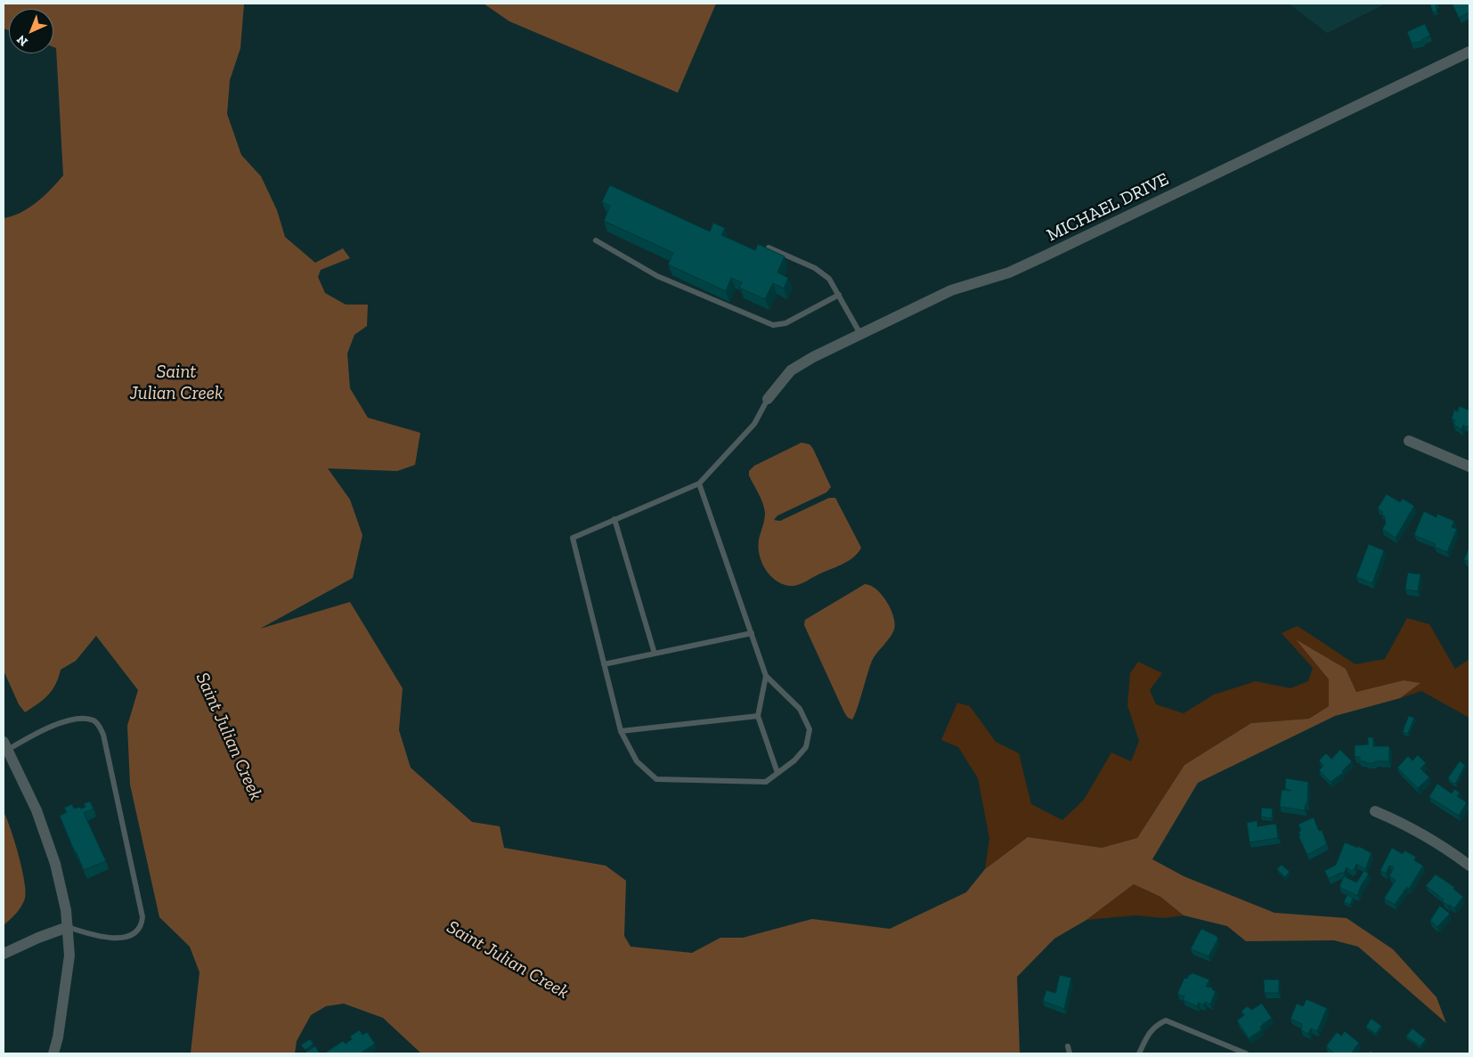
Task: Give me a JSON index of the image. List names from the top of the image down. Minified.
{"streets":{"street":["MICHAEL DRIVE"]},"water":["Saint Julian Creek"],"north":"bottom left"}
